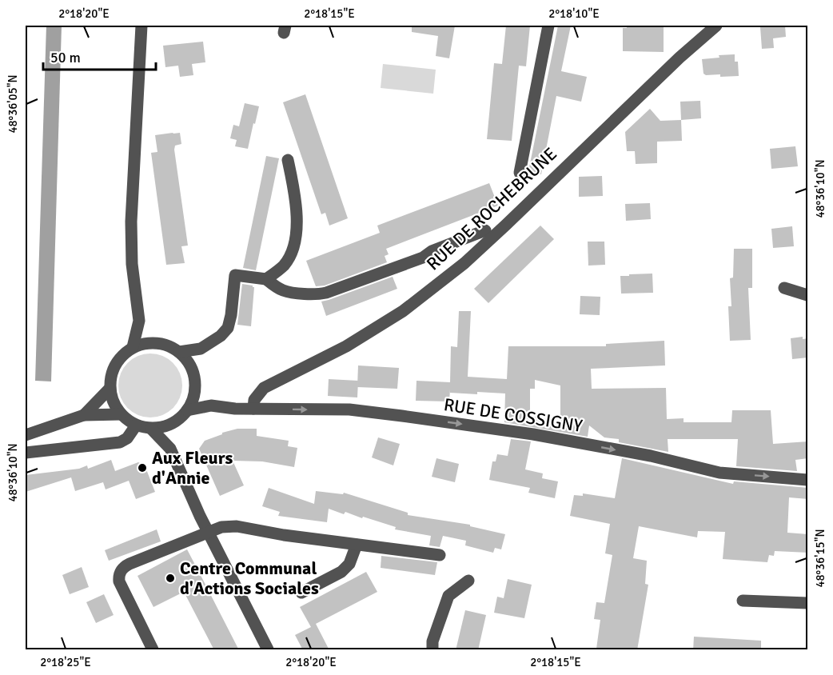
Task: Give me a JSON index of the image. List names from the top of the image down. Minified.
{"streets":{"street":["RUE DE ROCHEBRUNE","RUE DE COSSIGNY"]},"crossings":[["RUE DE ROCHEBRUNE","RUE DE COSSIGNY"]],"one_way":["RUE DE COSSIGNY"],"places":["Aux Fleurs d'Annie","Centre Communal d'Actions Sociales"],"scale_bar":"50 m","coordinates":["2°18'20\"E","2°18'15\"E","2°18'10\"E","48°36'05\"N","48°36'10\"N","48°36'15\"N","2°18'25\"E"]}
